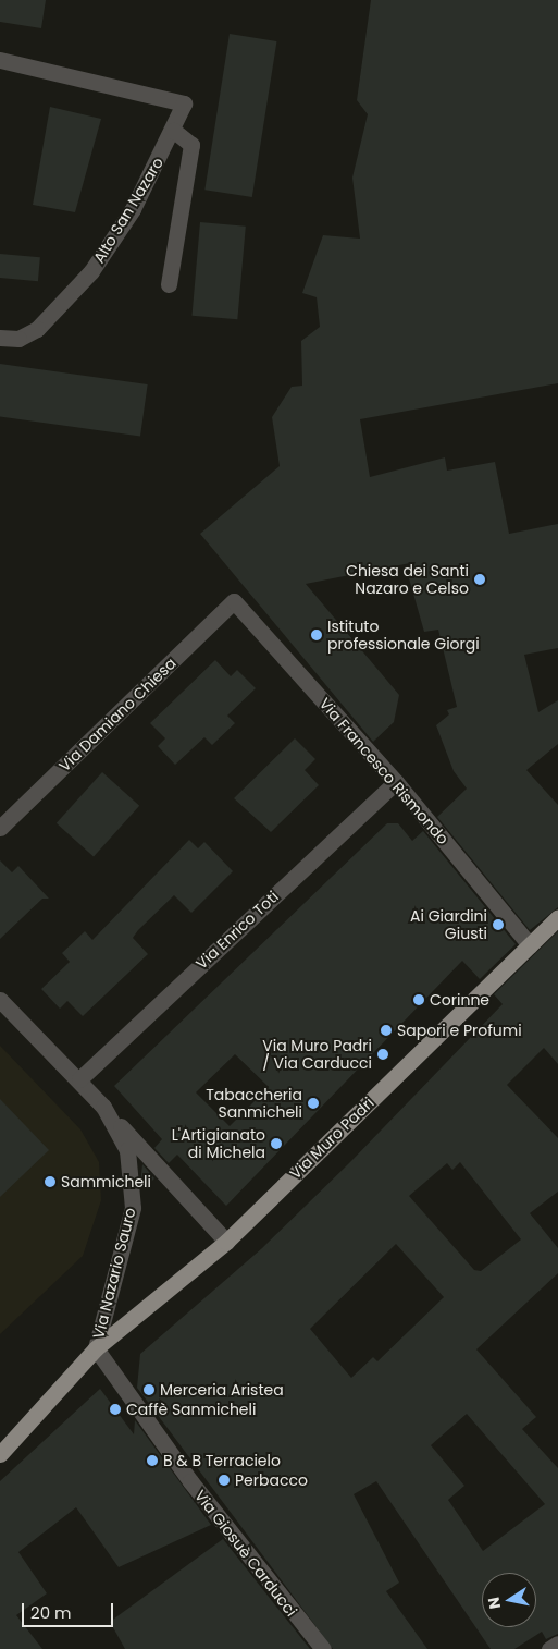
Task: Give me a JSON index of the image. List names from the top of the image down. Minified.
{"streets":{"main road":["Via Muro Padri"],"street":["Alto San Nazaro","Via Damiano Chiesa","Via Francesco Rismondo","Via Enrico Toti","Via Nazario Sauro","Via Giosuè Carducci"]},"crossings":[["Via Damiano Chiesa","Via Francesco Rismondo"],["Via Francesco Rismondo","Via Enrico Toti"],["Via Francesco Rismondo","Via Muro Padri"],["Via Enrico Toti","Via Nazario Sauro"],["Via Muro Padri","Via Nazario Sauro"],["Via Muro Padri","Via Giosuè Carducci"],["Via Nazario Sauro","Via Giosuè Carducci"]],"places":["Chiesa dei Santi Nazaro e Celso","Istituto professionale Giorgi","Ai Giardini Giusti","Corinne","Sapori e Profumi","Via Muro Padri / Via Carducci","Tabaccheria Sanmicheli","L'Artigianato di Michela","Sammicheli","Merceria Aristea","Caffè Sanmicheli","B & B Terracielo","Perbacco"],"scale_bar":"20 m","north":"left"}
